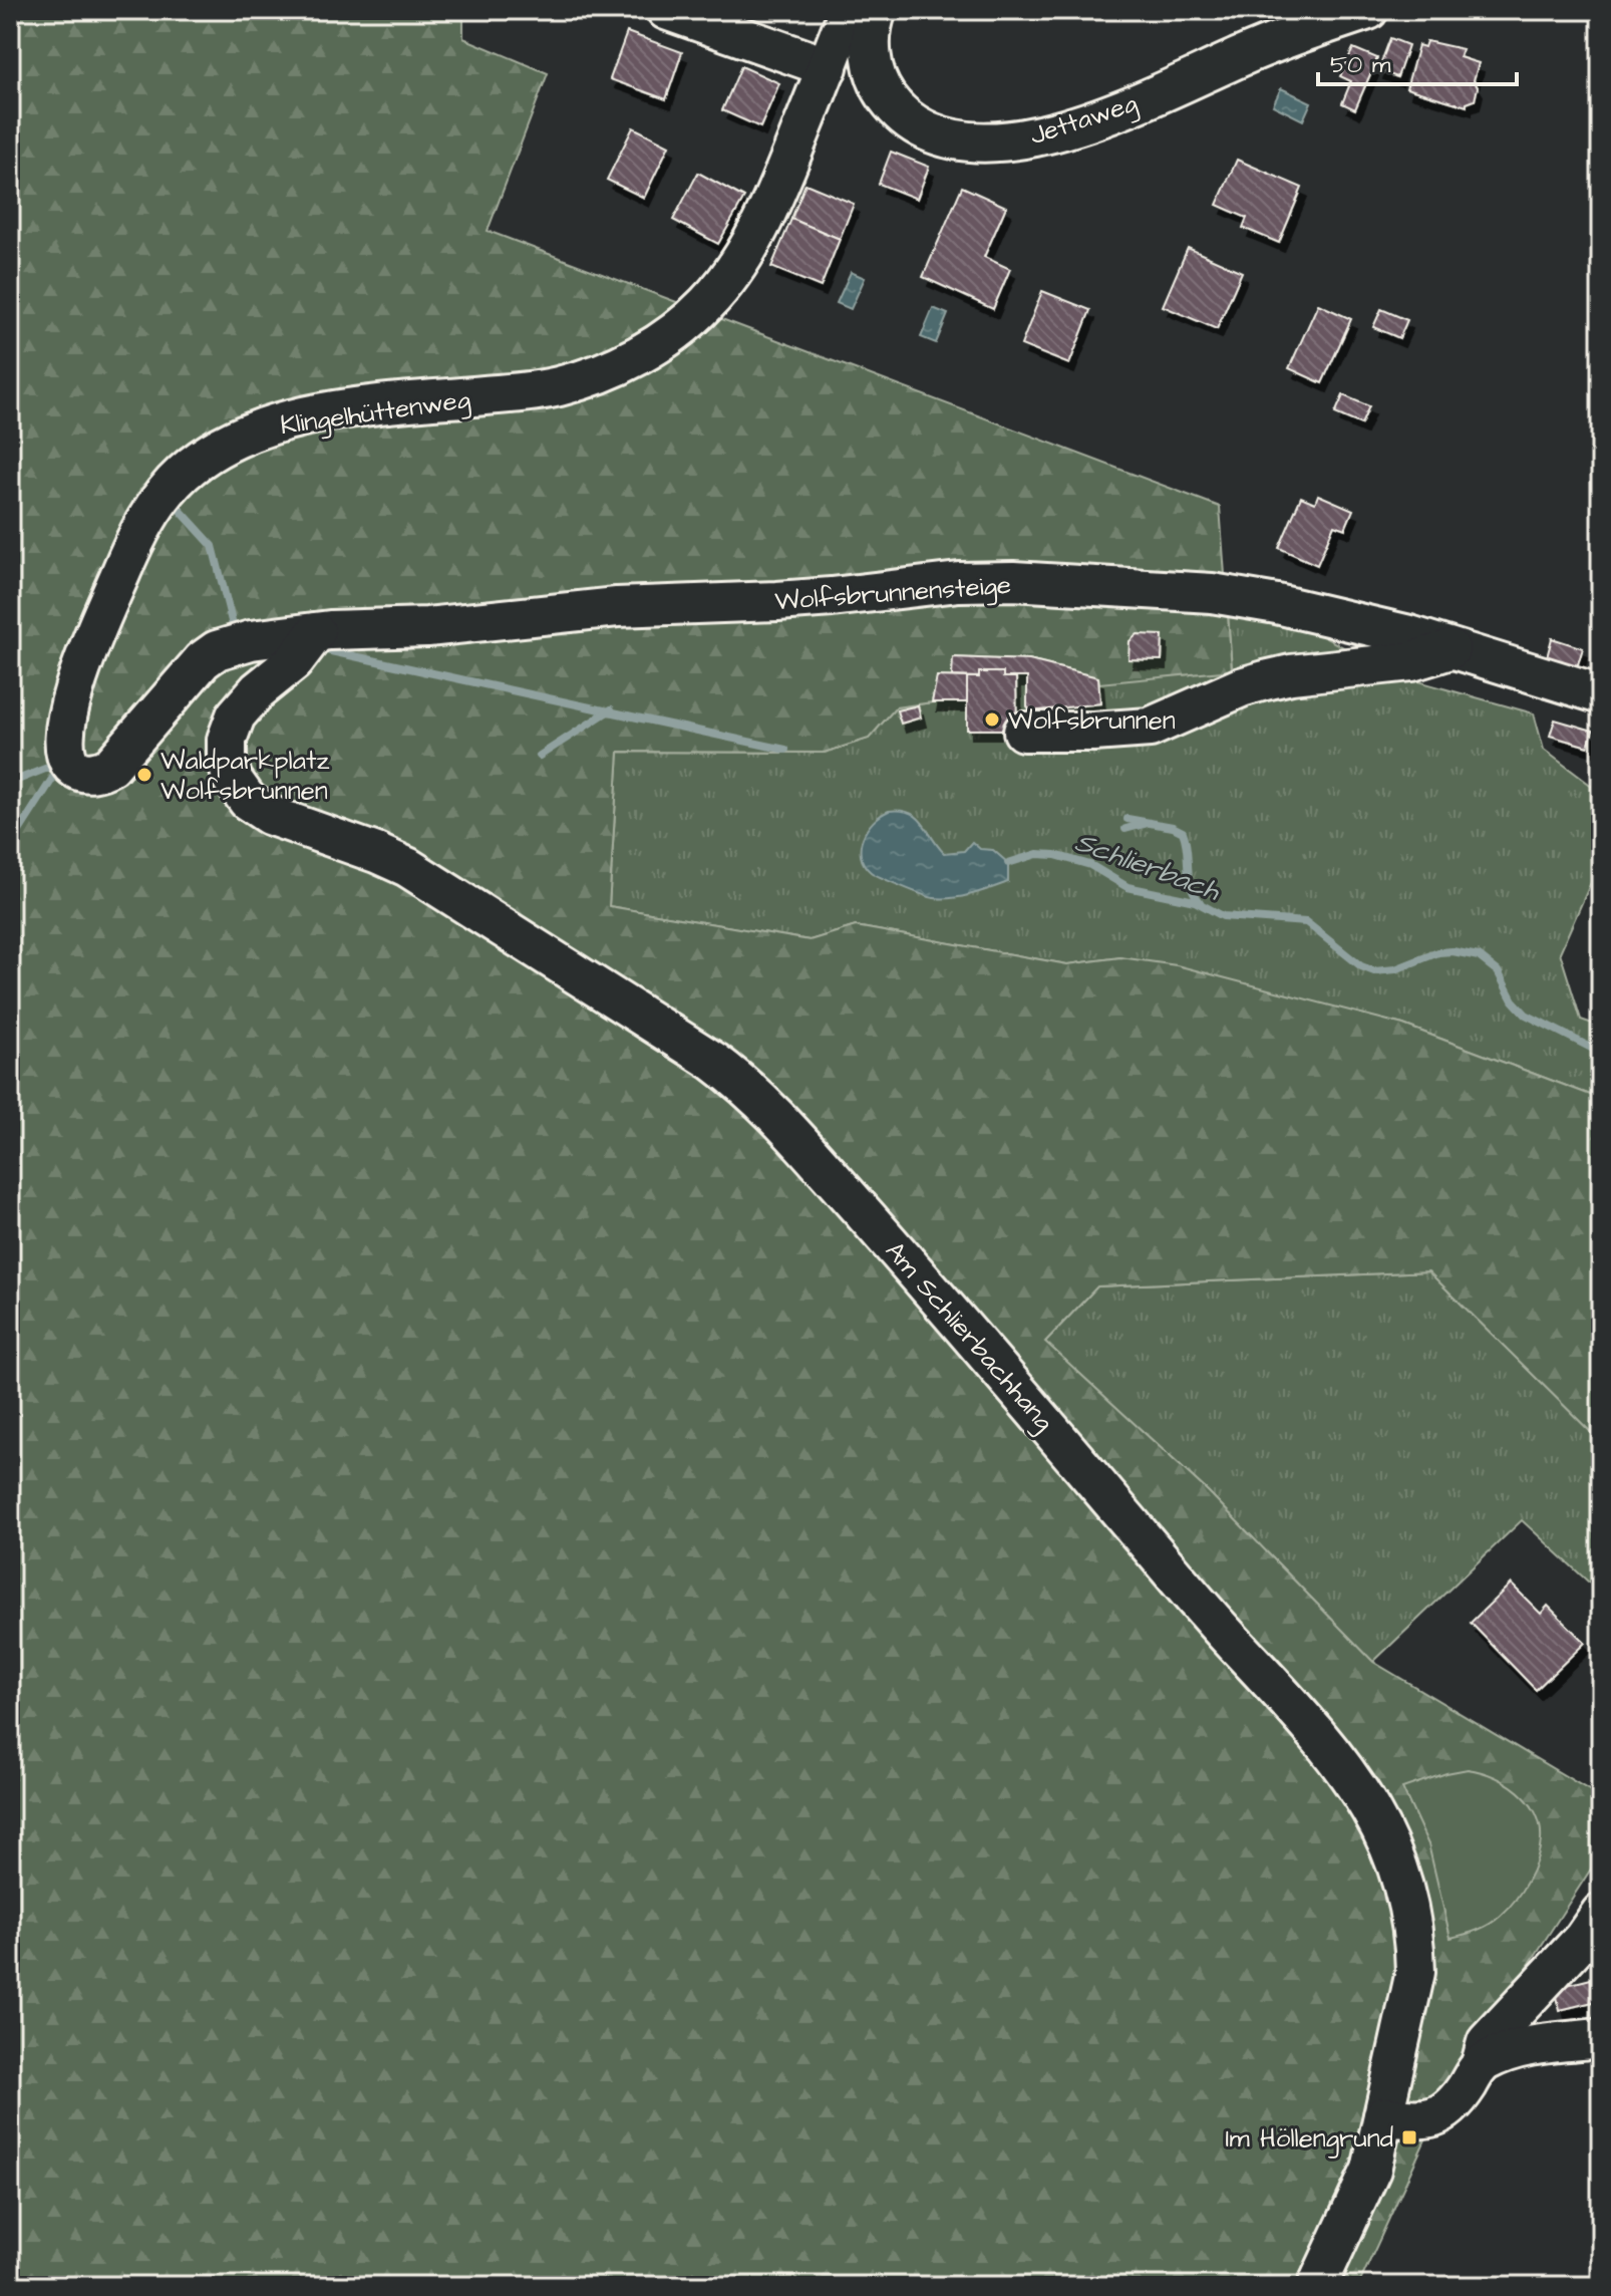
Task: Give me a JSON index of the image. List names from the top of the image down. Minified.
{"streets":{"street":["Jettaweg","Klingelhüttenweg","Wolfsbrunnensteige","Am Schlierbachhang"]},"crossings":[["Klingelhüttenweg","Wolfsbrunnensteige"],["Klingelhüttenweg","Am Schlierbachhang"],["Wolfsbrunnensteige","Am Schlierbachhang"]],"water":["Schlierbach"],"places":{"other":["Wolfsbrunnen","Waldparkplatz Wolfsbrunnen"],"transit":["Im Höllengrund"]},"scale_bar":"50 m"}
